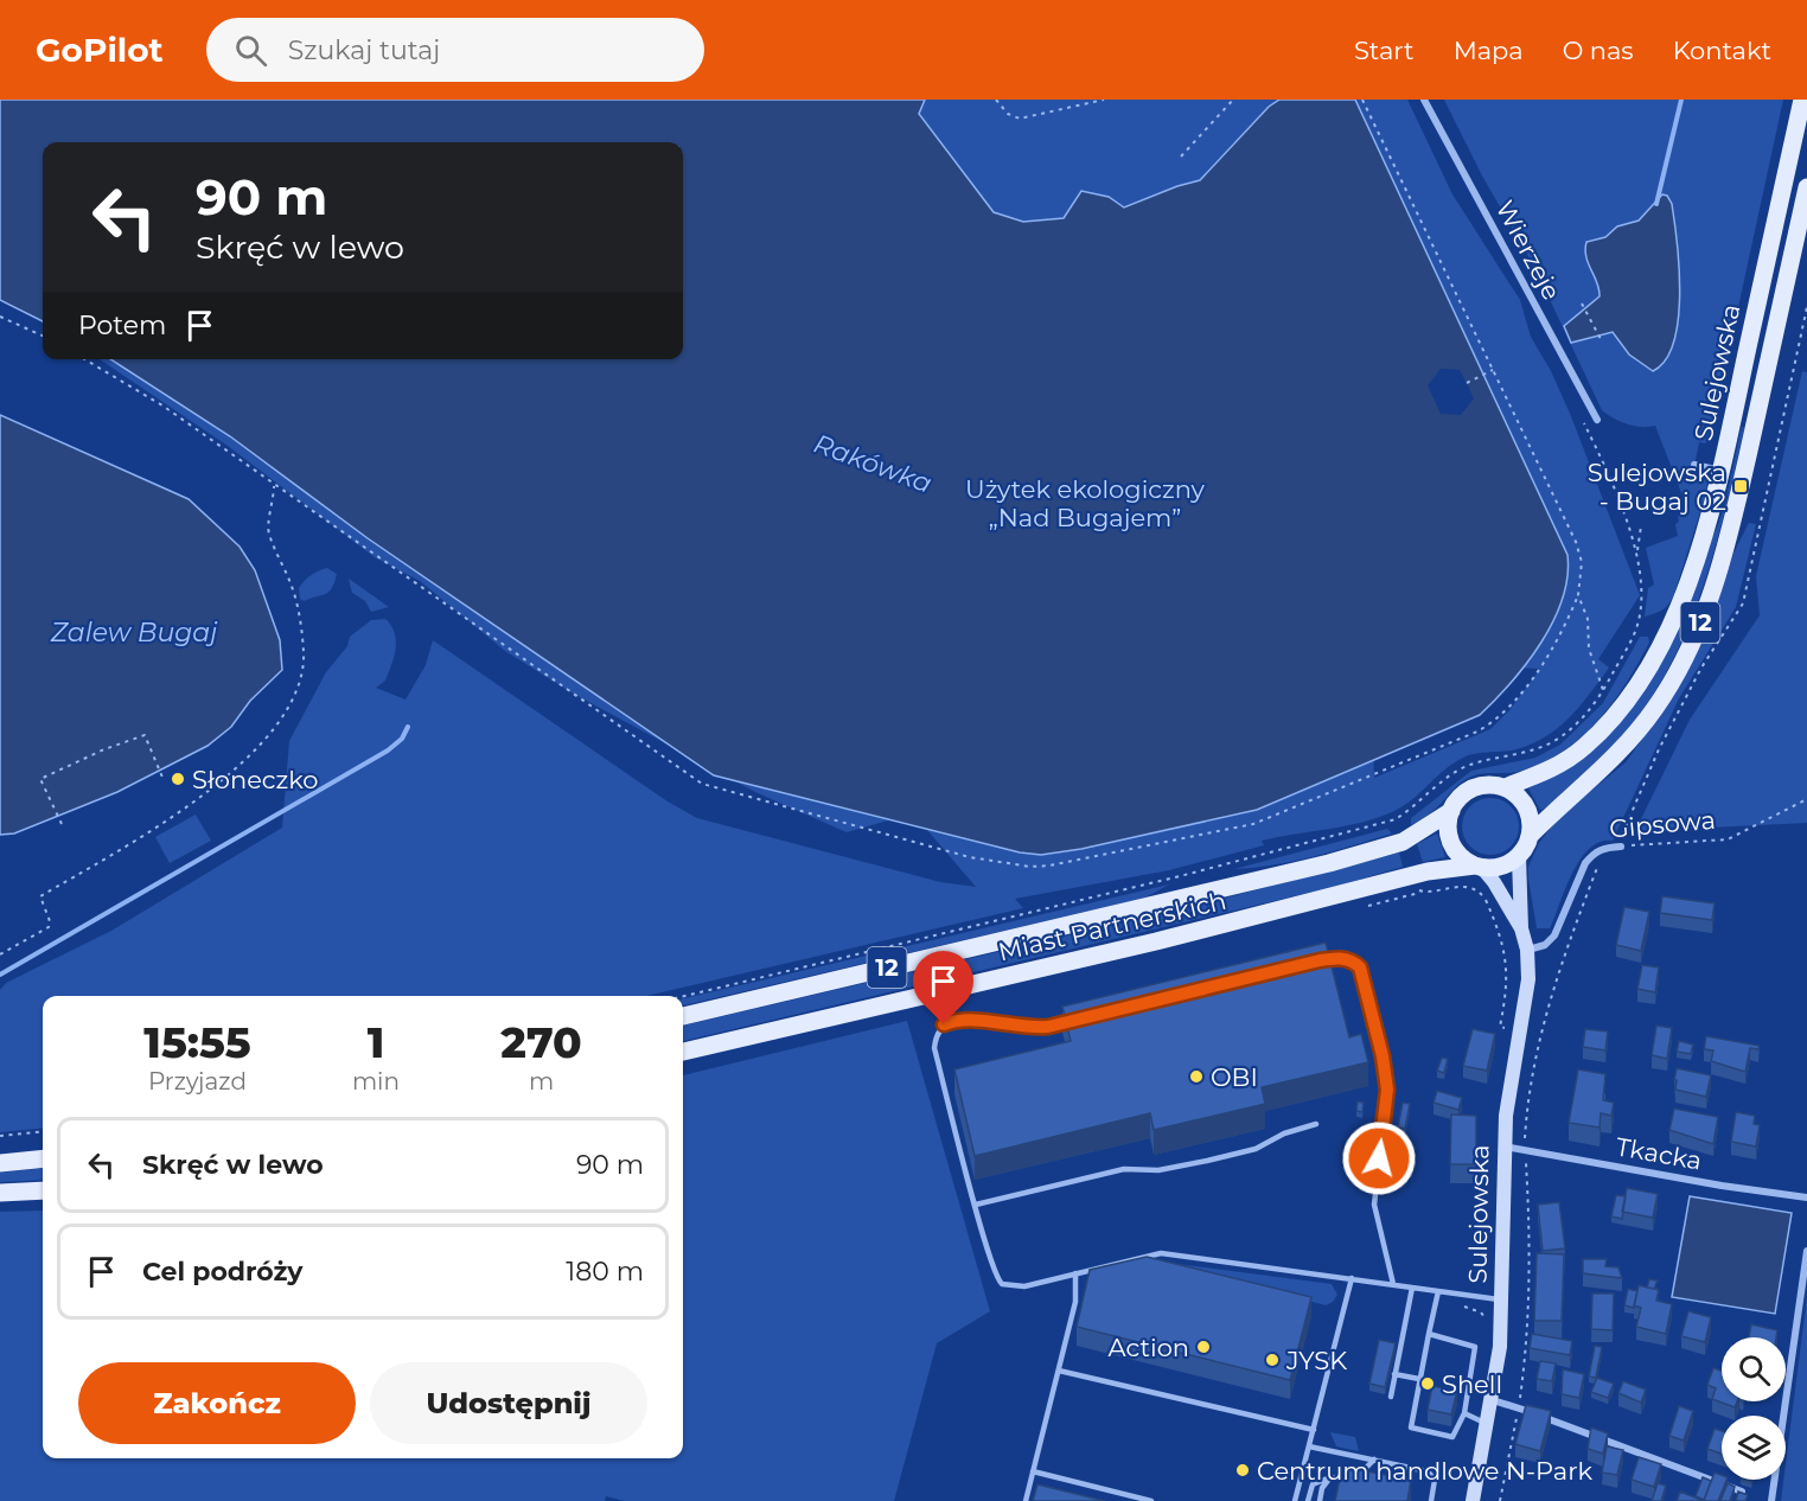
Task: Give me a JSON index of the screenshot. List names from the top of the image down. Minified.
{"streets":{"main road":["Sulejowska","12","Miast Partnerskich"],"street":["Wierzeje","Gipsowa","Tkacka"]},"crossings":[["Sulejowska","12"],["Sulejowska","Gipsowa"],["Sulejowska","Miast Partnerskich"],["Sulejowska","Tkacka"],["12","Miast Partnerskich"]],"water":["Rakówka","Zalew Bugaj"],"parks":["Użytek ekologiczny „Nad Bugajem”"],"places":{"transit":["Sulejowska - Bugaj 02"],"other":["Słoneczko","OBI","Action","JYSK","Shell","Centrum handlowe N-Park"]},"page":{"header":"GoPilot","search":"Szukaj tutaj","nav":["Start","Mapa","O nas","Kontakt"],"turn":["90 m","Skręć w lewo"],"then":"Potem","eta":["15:55","Przyjazd","1","min","270","m"],"list":[{"name":"Skręć w lewo","value":"90 m"},{"name":"Cel podróży","value":"180 m"}],"buttons":["Zakończ","Udostępnij"]}}
